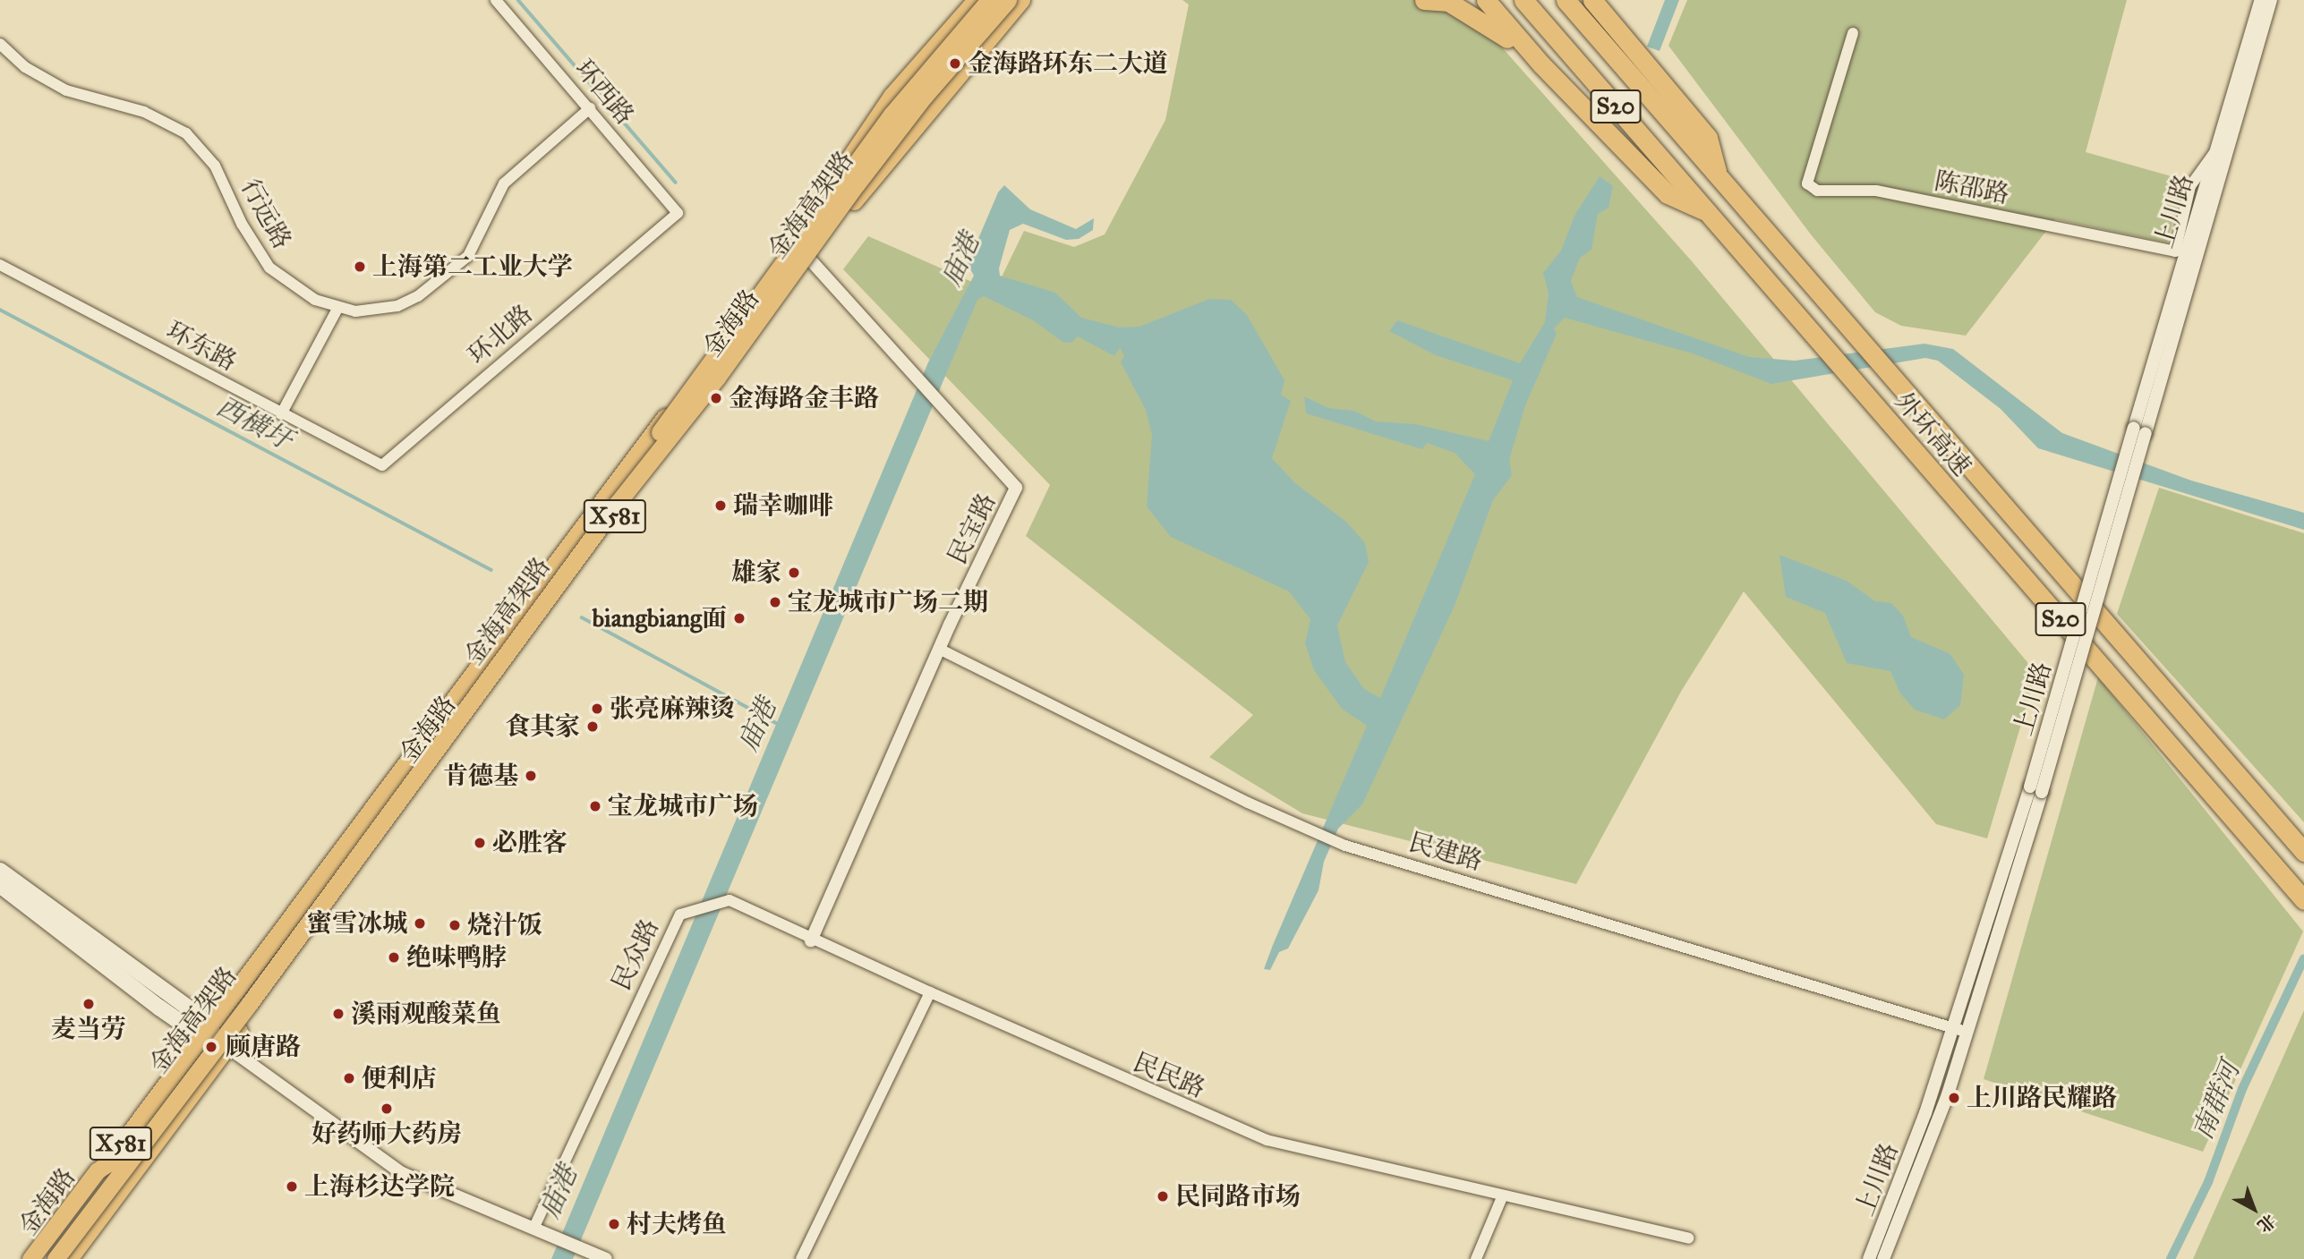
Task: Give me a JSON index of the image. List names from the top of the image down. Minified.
{"streets":{"highway":["S20","外环高速"],"main road":["金海高架路","金海路","X581"],"street":["环西路","陈邵路","上川路","行远路","环北路","环东路","民宝路","民建路","民众路","民民路"]},"crossings":[["环西路","行远路"],["环西路","环北路"],["陈邵路","上川路"],["上川路","民建路"],["金海路","民宝路"],["环北路","环东路"],["民宝路","民建路"],["民宝路","民众路"],["民众路","民民路"]],"water":["庙港","西横圩","南群河"],"places":["金海路环东二大道","上海第二工业大学","金海路金丰路","瑞幸咖啡","雄家","宝龙城市广场二期","biangbiang面","张亮麻辣烫","食其家","肯德基","宝龙城市广场","必胜客","蜜雪冰城","烧汁饭","绝味鸭脖","麦当劳","溪雨观酸菜鱼","顾唐路","便利店","上川路民耀路","好药师大药房","上海杉达学院","民同路市场","村夫烤鱼"],"north":"bottom right"}
